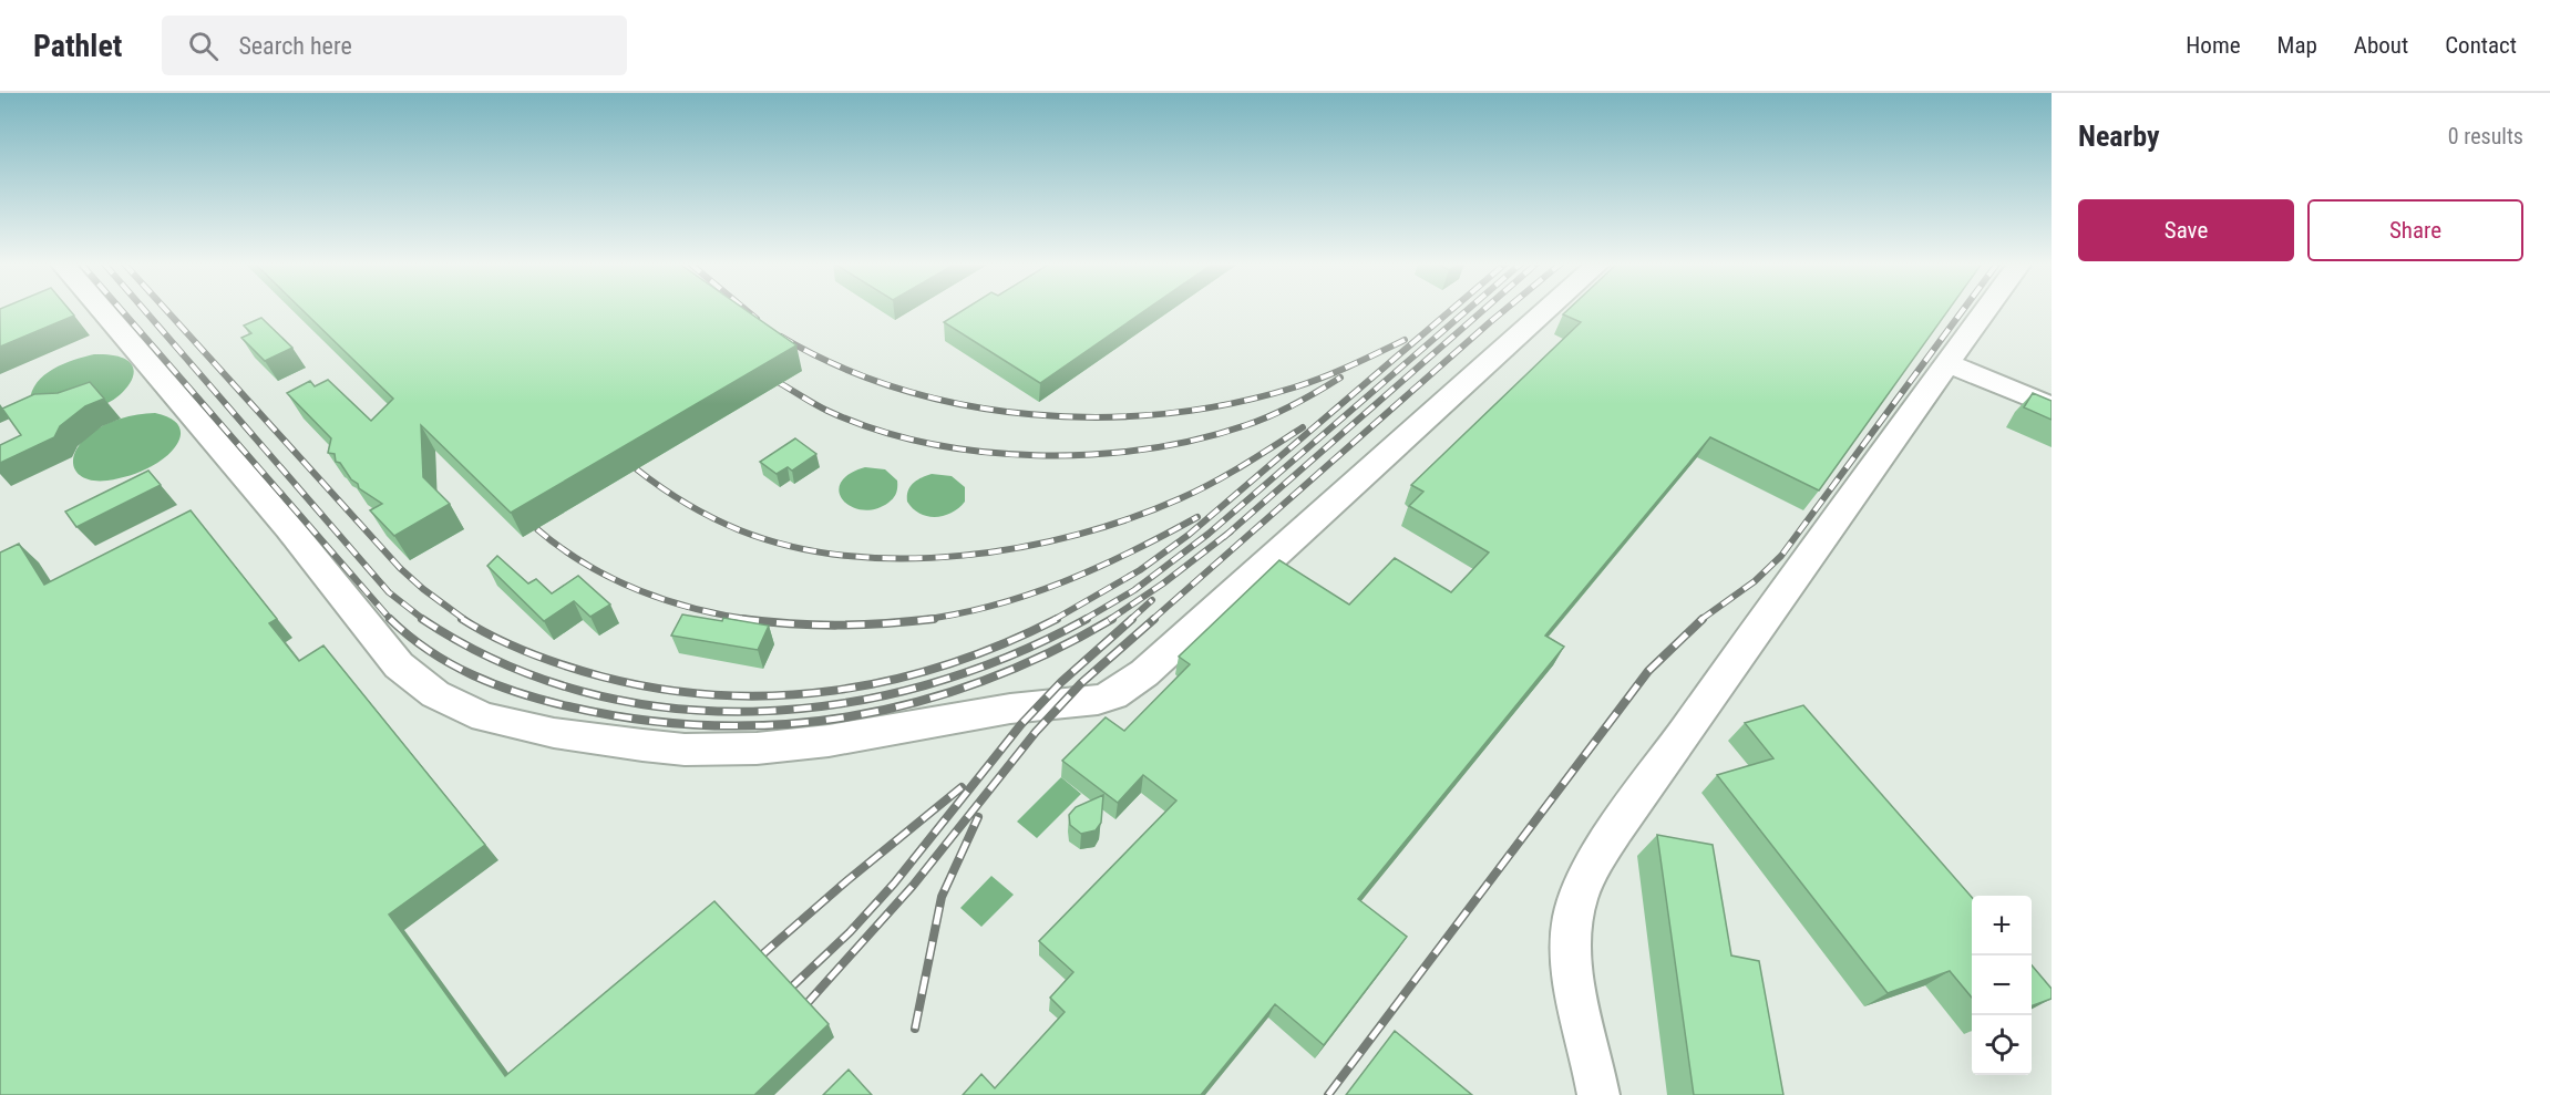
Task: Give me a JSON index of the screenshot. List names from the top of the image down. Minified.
{"page":{"header":"Pathlet","search":"Search here","nav":["Home","Map","About","Contact"],"heading":["Nearby","0 results"],"buttons":["Save","Share"],"map_buttons":["+","−"]}}
